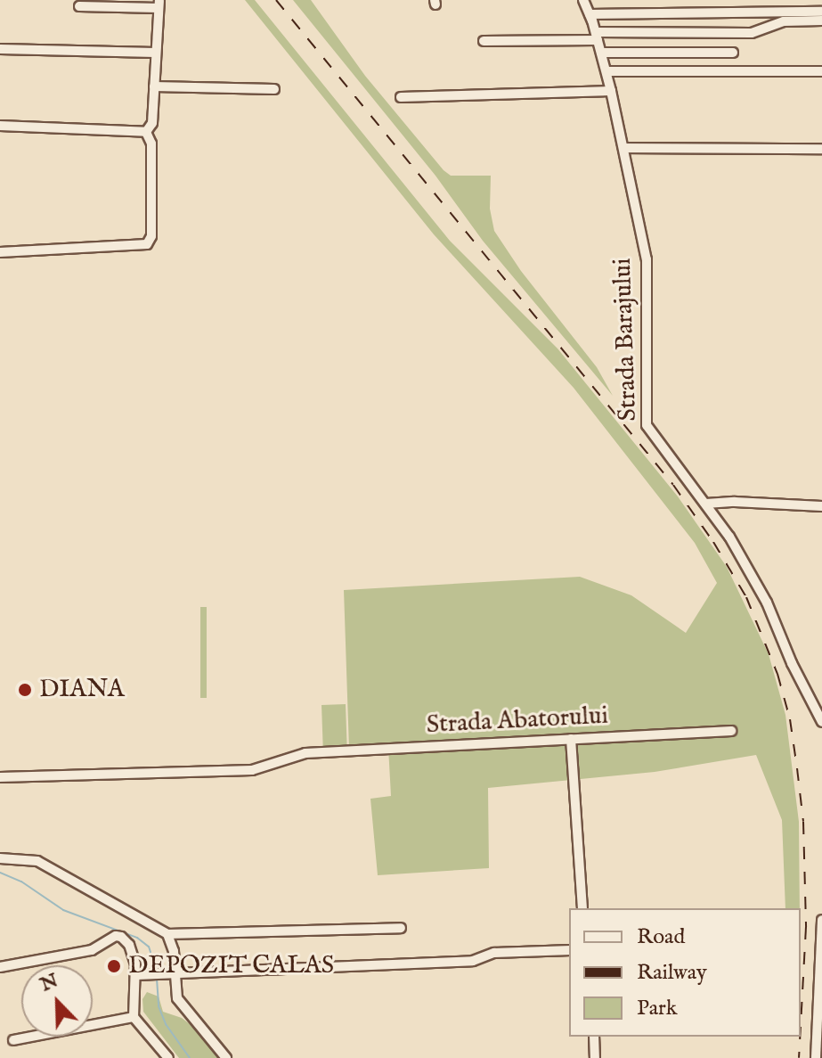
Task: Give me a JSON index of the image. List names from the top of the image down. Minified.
{"streets":{"street":["Strada Barajului","Strada Abatorului"]},"places":["DIANA","DEPOZIT CALAS"],"legend":["Road","Railway","Park"],"north":"top left"}
